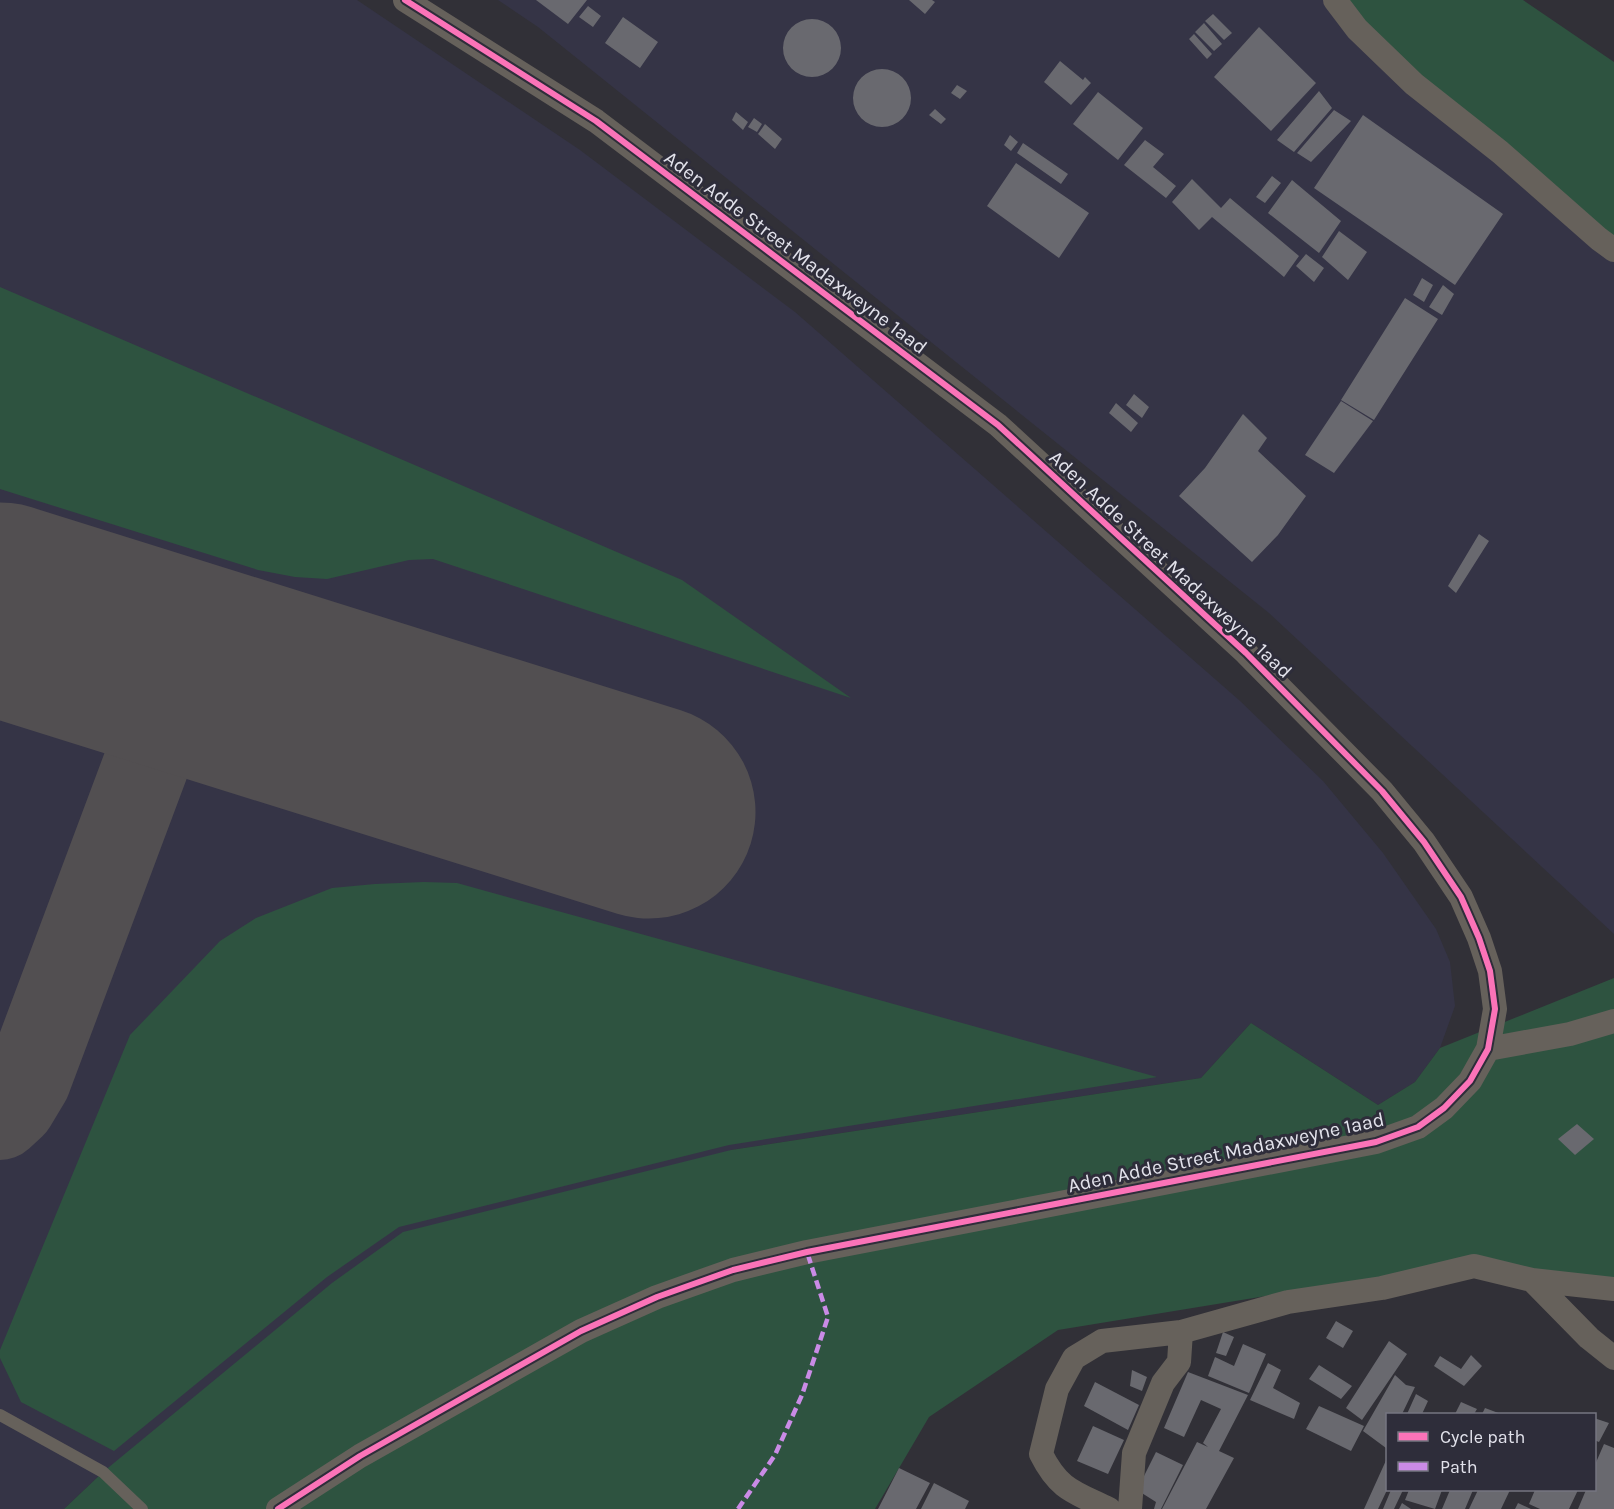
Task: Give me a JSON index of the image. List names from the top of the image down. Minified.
{"streets":{"street":["Aden Adde Street Madaxweyne 1aad"]},"legend":["Cycle path","Path"]}
